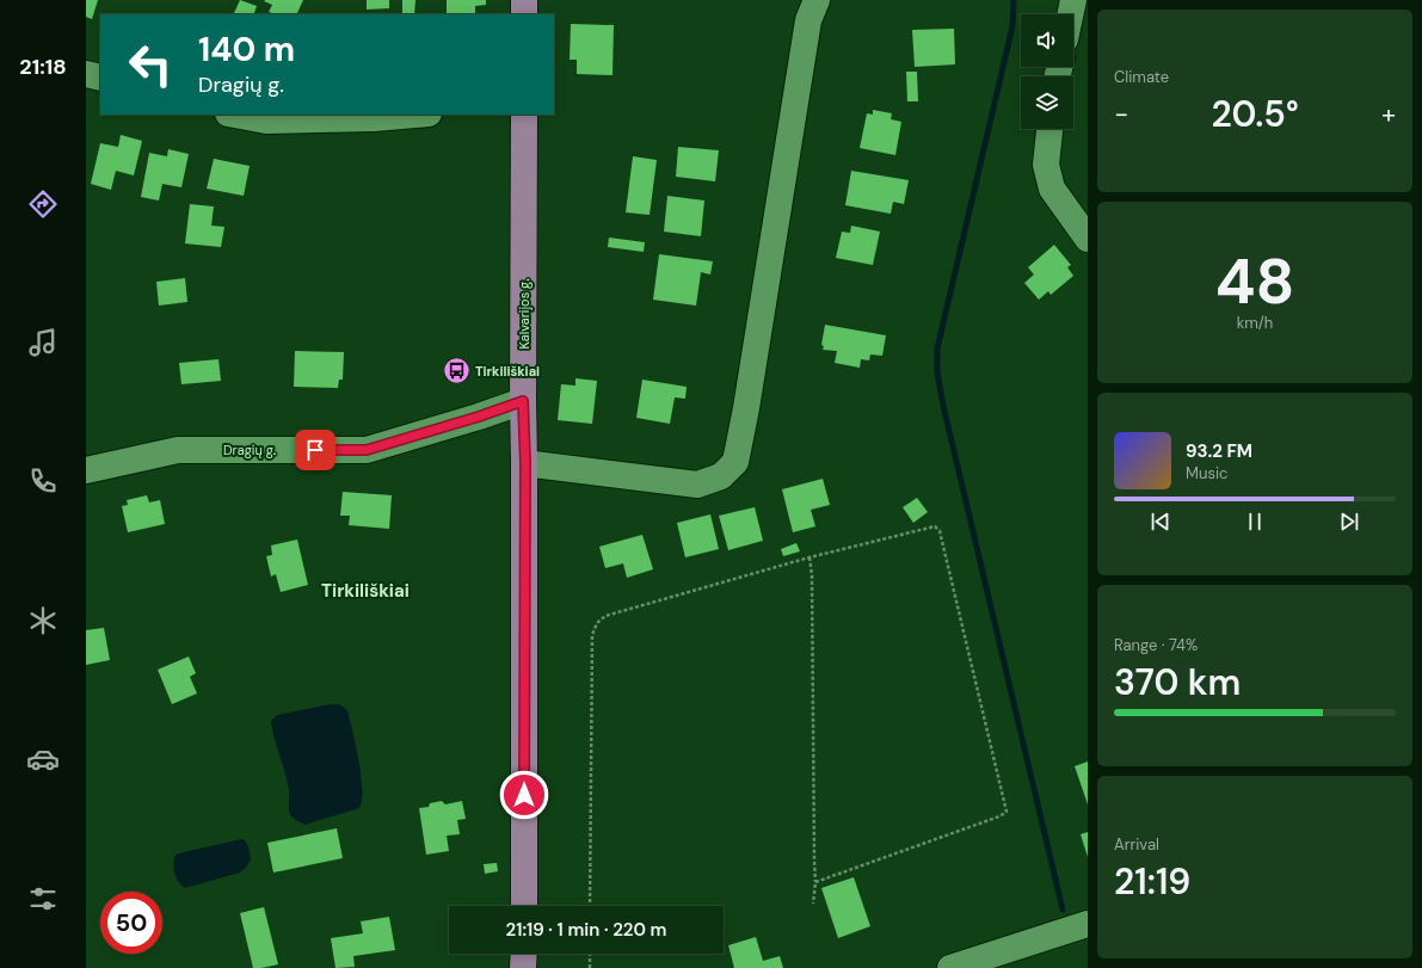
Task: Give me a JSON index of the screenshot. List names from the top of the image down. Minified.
{"streets":{"main road":["Kalvarijos g."],"street":["Dragių g."]},"crossings":[["Kalvarijos g.","Dragių g."]],"districts":["Tirkiliškiai"],"places":{"bus stop":["Tirkiliškiai"]},"page":{"tabs":"21:18","tile":["Climate",["48","km/h"],["Range · 74%","370 km"],["Arrival","21:19"]],"turn":["140 m","Dragių g."],"heat":["−","20.5°","+"],"song":["93.2 FM","Music"],"limit":"50","trip":"21:19 · 1 min · 220 m"}}
